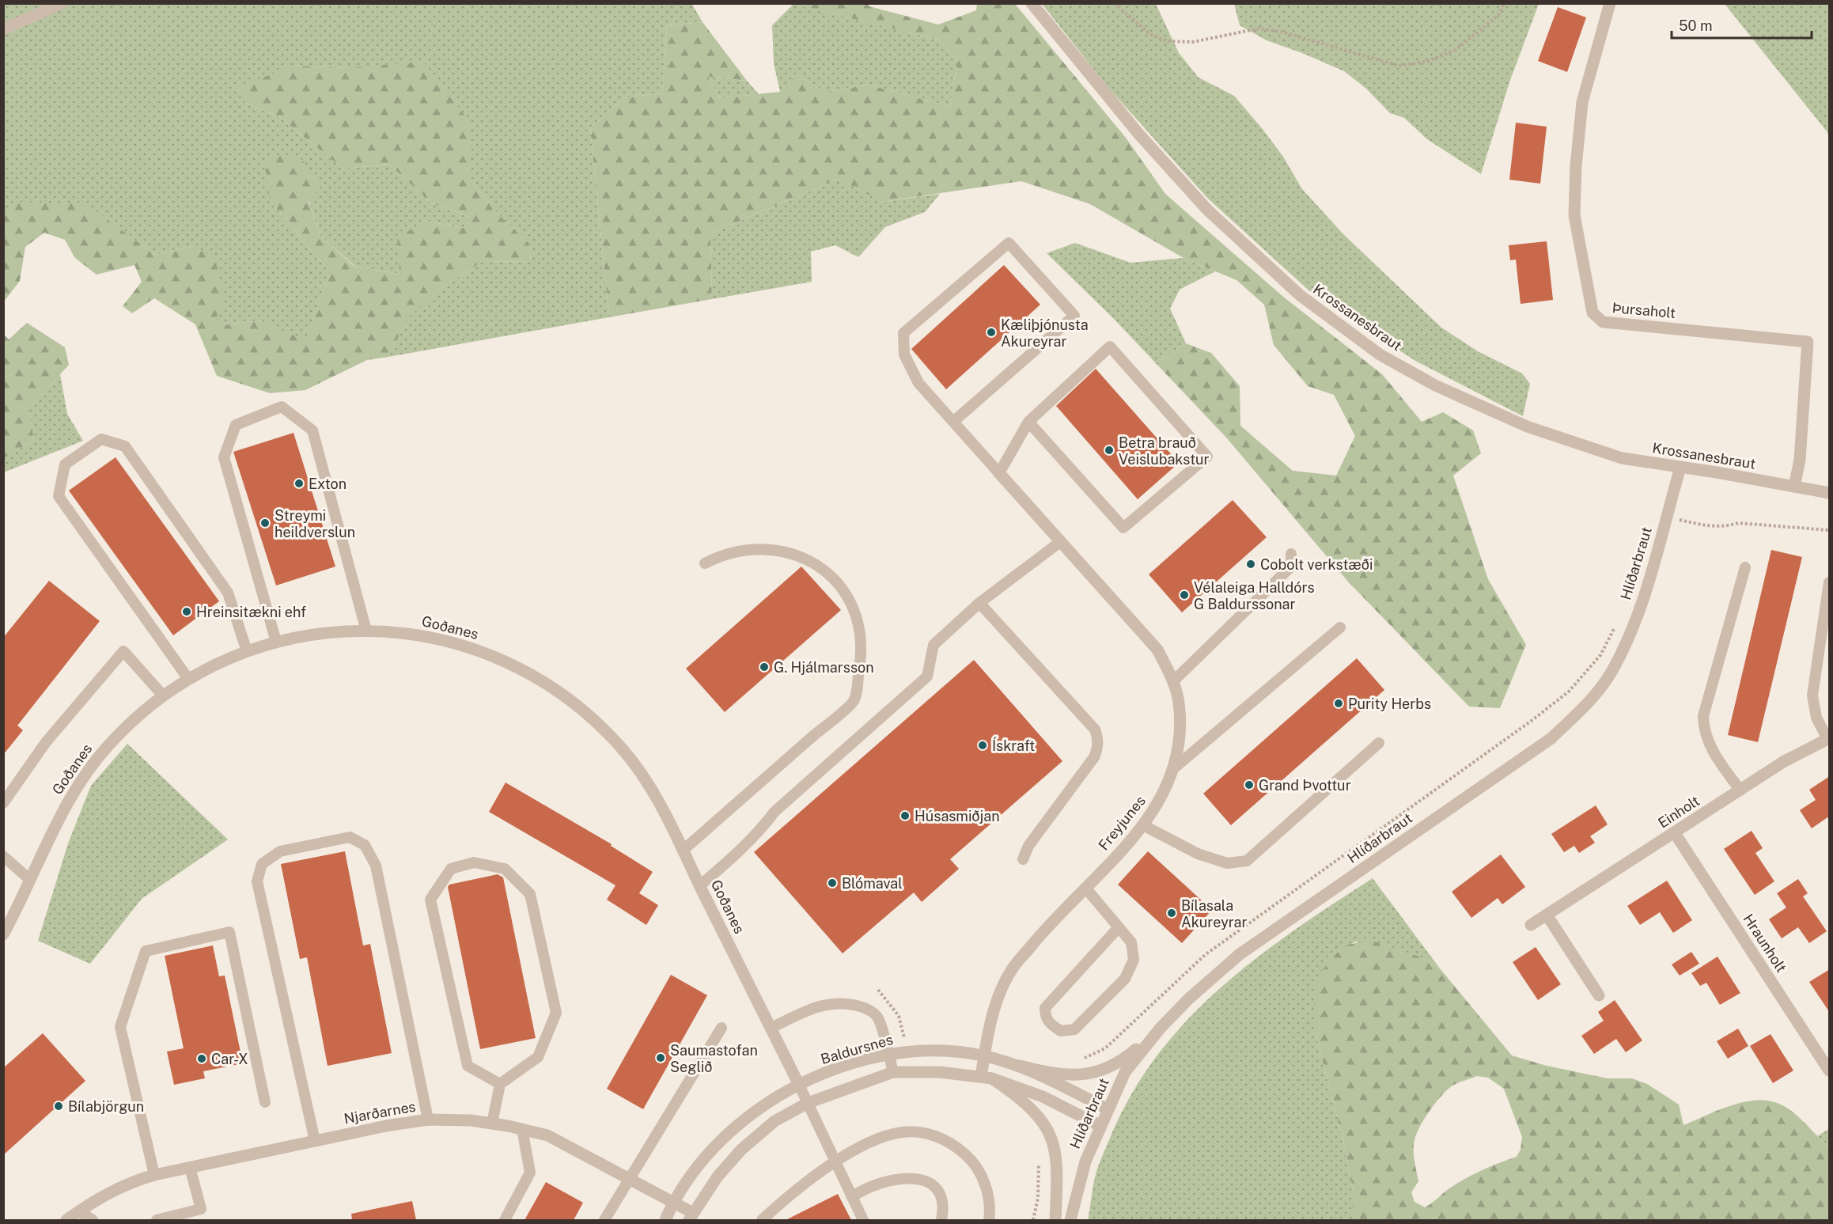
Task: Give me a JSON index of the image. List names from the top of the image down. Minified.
{"streets":{"street":["Þursaholt","Krossanesbraut","Hlíðarbraut","Goðanes","Einholt","Freyjunes","Hraunholt","Baldursnes","Njarðarnes"]},"crossings":[["Þursaholt","Krossanesbraut"],["Krossanesbraut","Hlíðarbraut"],["Hlíðarbraut","Baldursnes"],["Goðanes","Baldursnes"],["Einholt","Hraunholt"],["Freyjunes","Baldursnes"],["Baldursnes","Njarðarnes"]],"places":["Kæliþjónusta Akureyrar","Betra brauð Veislubakstur","Exton","Streymi heildverslun","Cobolt verkstæði","Vélaleiga Halldórs G Baldurssonar","Hreinsitækni ehf","G. Hjálmarsson","Purity Herbs","Ískraft","Grand Þvottur","Húsasmiðjan","Blómaval","Bílasala Akureyrar","Saumastofan Seglið","Car-X","Bílabjörgun"],"scale_bar":"50 m"}
